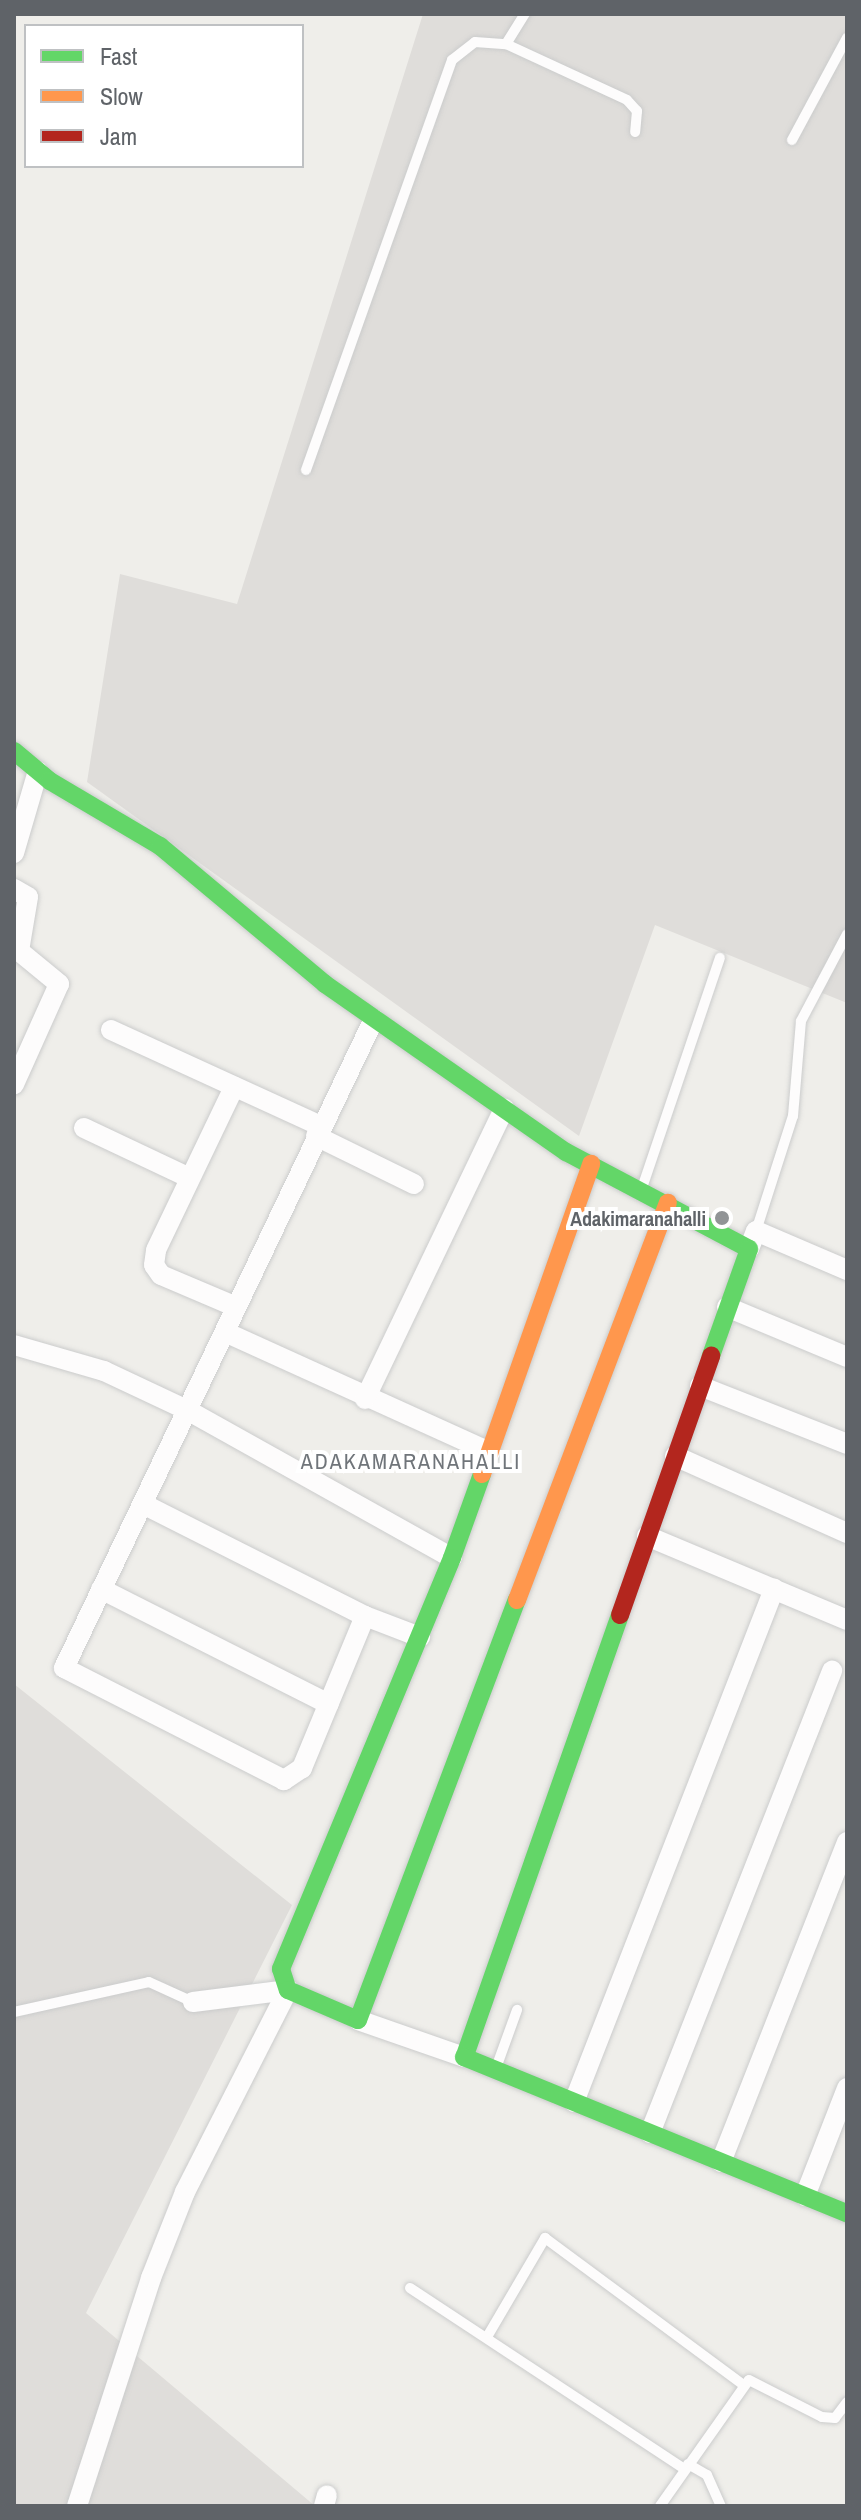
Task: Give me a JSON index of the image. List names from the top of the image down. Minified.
{"districts":["ADAKAMARANAHALLI"],"places":["Adakimaranahalli"],"legend":["Fast","Slow","Jam"]}
